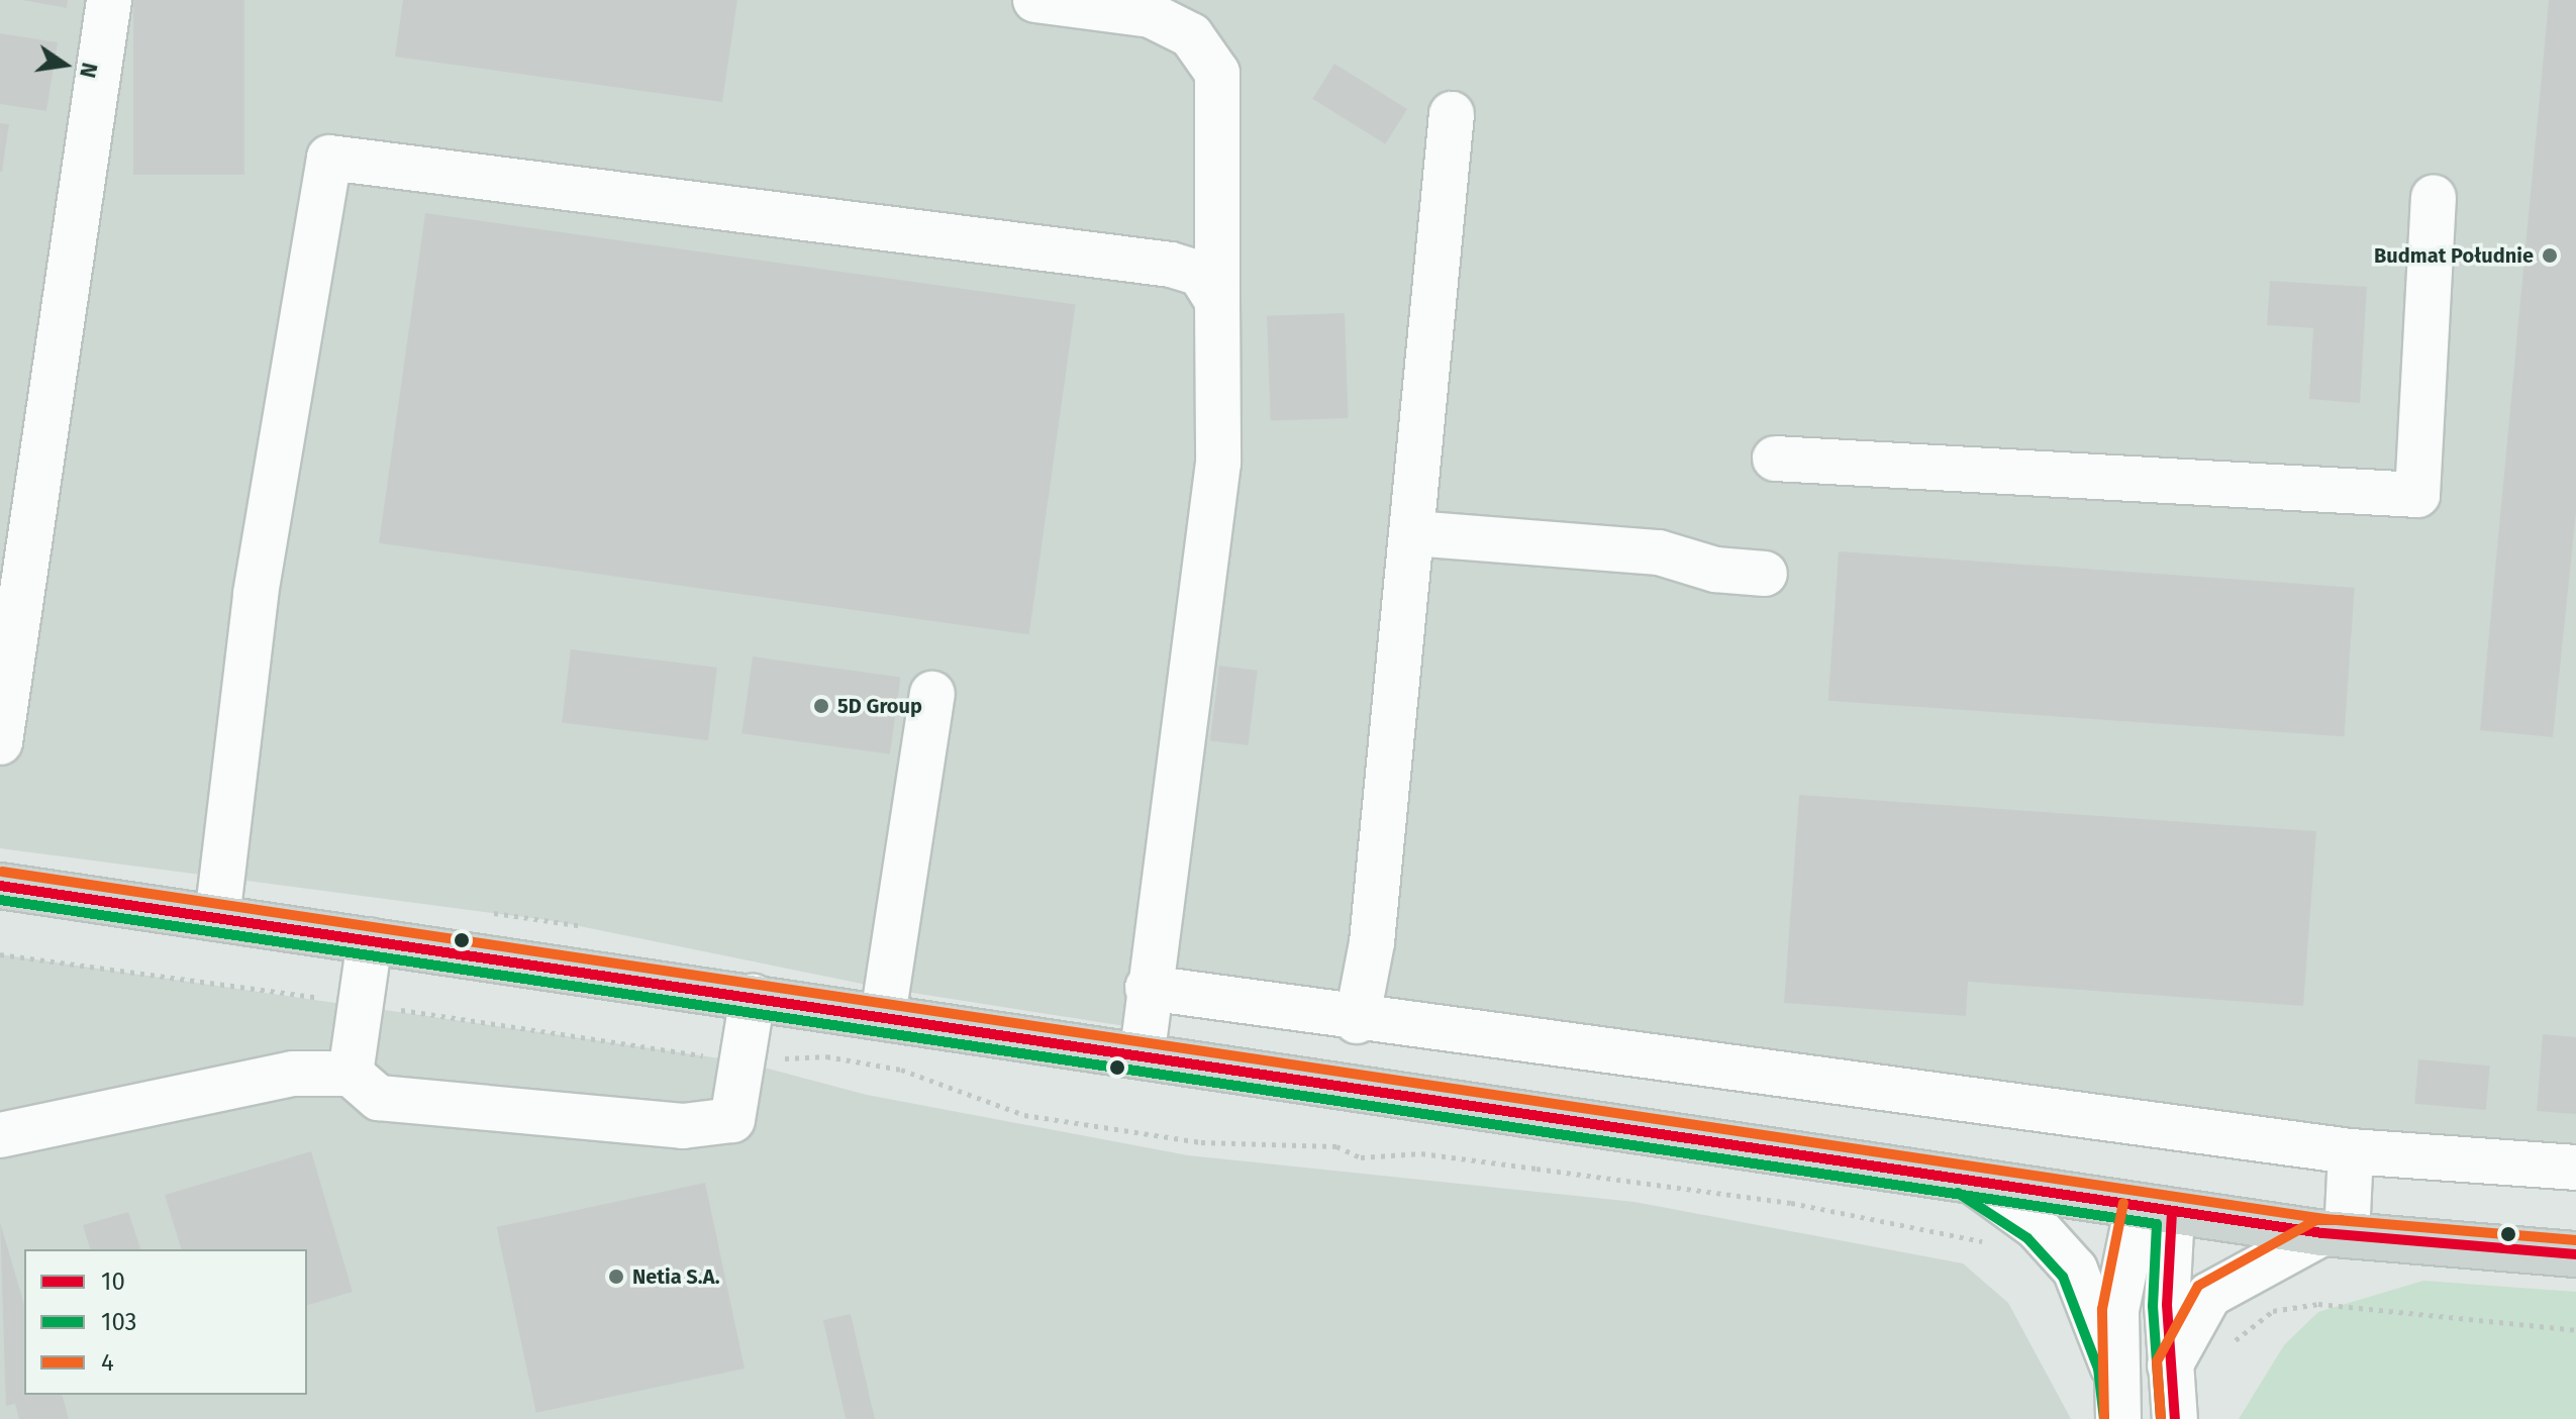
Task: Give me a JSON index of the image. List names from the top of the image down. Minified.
{"places":["Budmat Południe","5D Group","Netia S.A."],"lines":["transit line 4","transit line 10","transit line 103"],"legend":["10","103","4"],"north":"right"}
